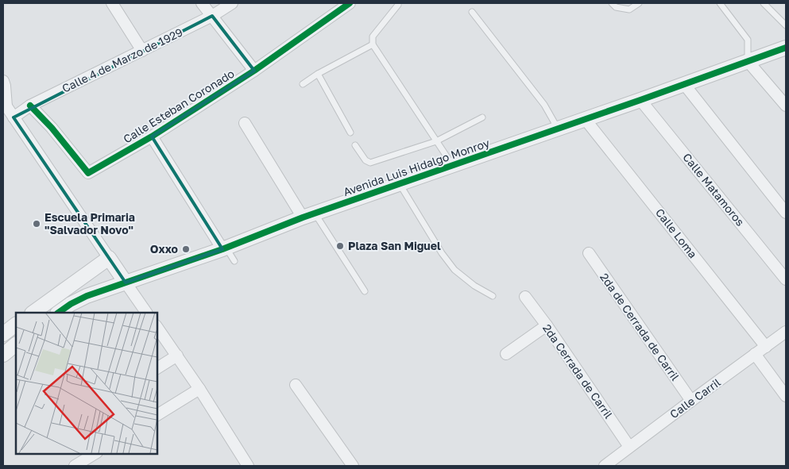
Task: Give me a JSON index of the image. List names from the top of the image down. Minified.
{"streets":{"street":["Calle 4 de Marzo de 1929","Calle Esteban Coronado","Avenida Luis Hidalgo Monroy","Calle Matamoros","Calle Loma","2da de Cerrada de Carril","2da Cerrada de Carril","Calle Carril"]},"crossings":[["Calle 4 de Marzo de 1929","Calle Esteban Coronado"],["Avenida Luis Hidalgo Monroy","Calle Matamoros"],["Avenida Luis Hidalgo Monroy","Calle Loma"],["Calle Loma","Calle Carril"],["2da de Cerrada de Carril","Calle Carril"],["2da Cerrada de Carril","Calle Carril"]],"places":["Escuela Primaria \"Salvador Novo\"","Plaza San Miguel","Oxxo"]}
